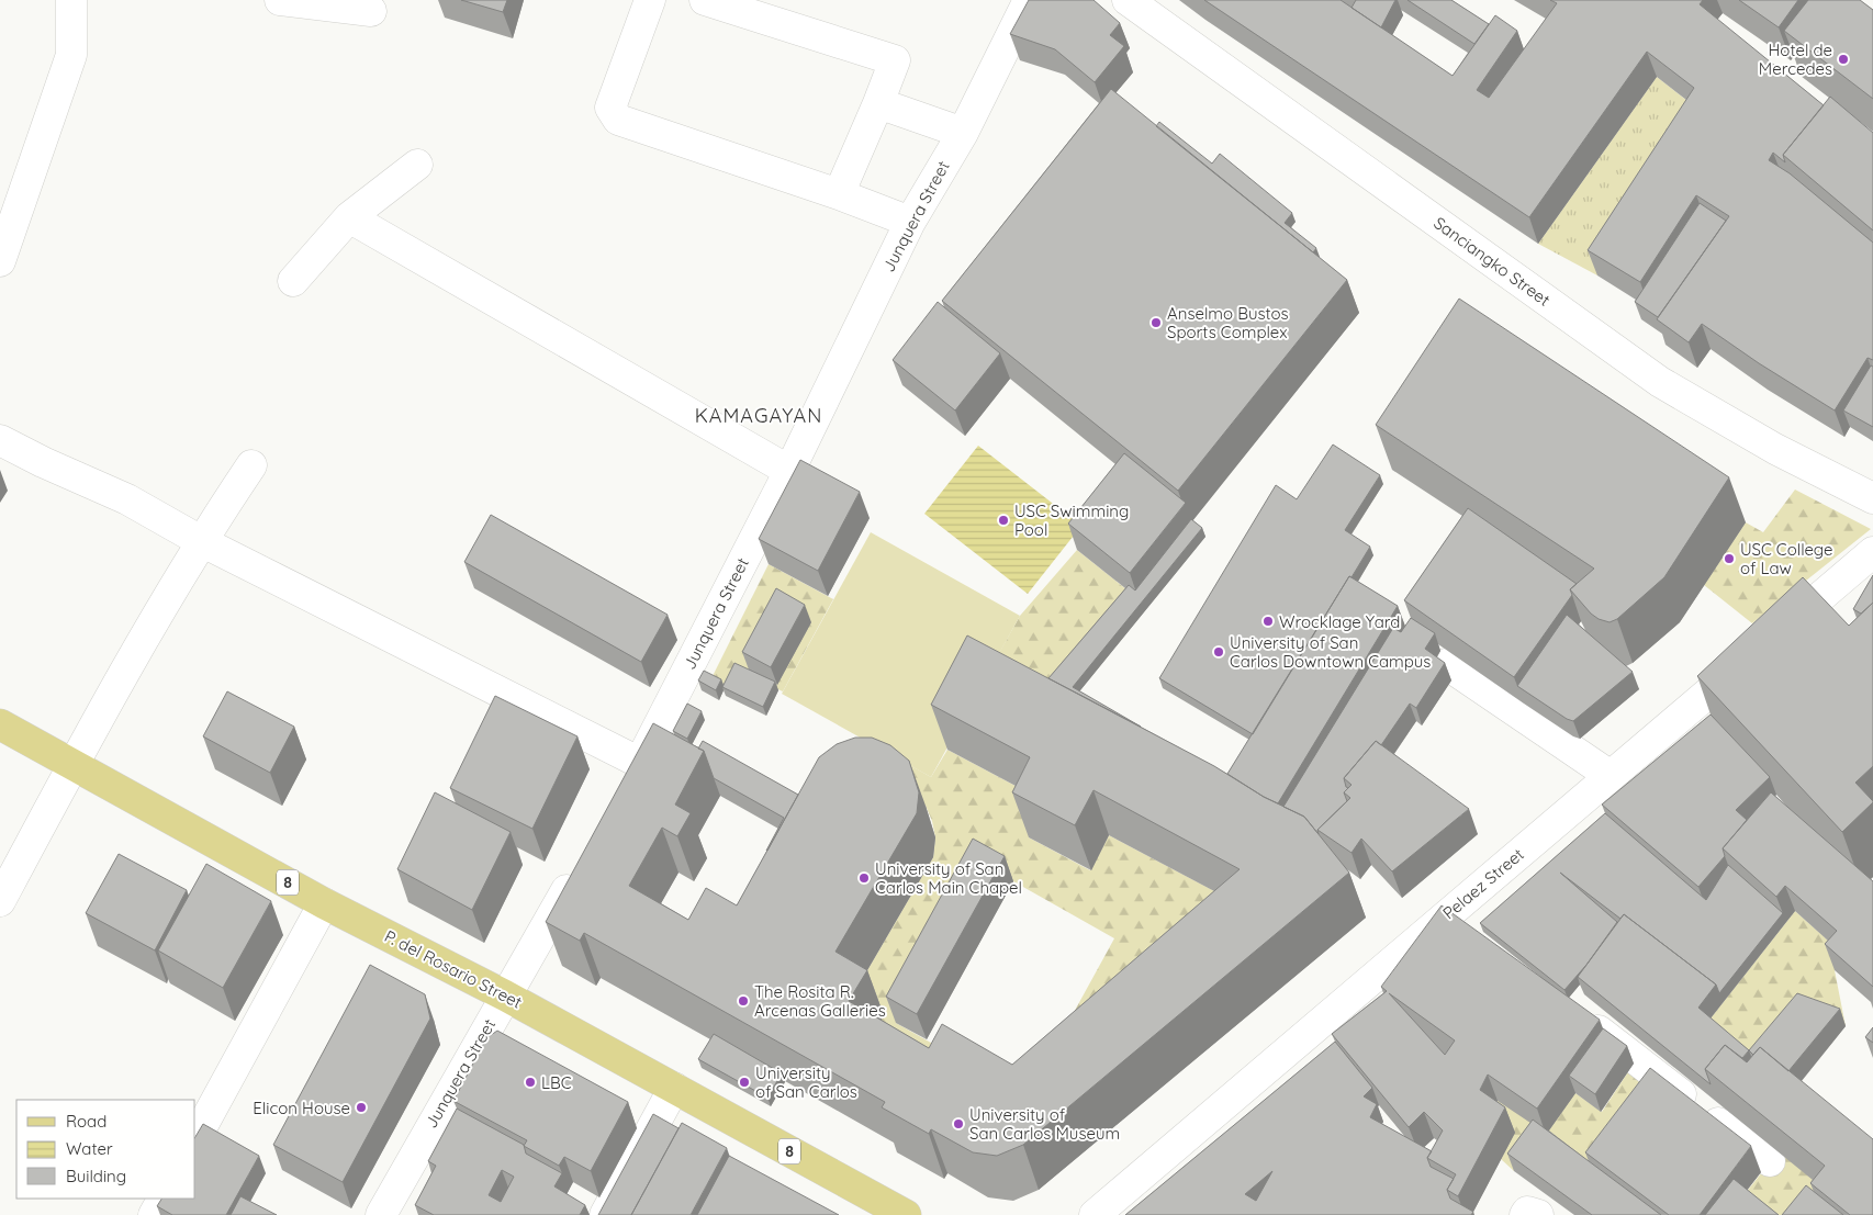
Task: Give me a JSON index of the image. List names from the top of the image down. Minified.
{"streets":{"main road":["8","P. del Rosario Street"],"street":["Junquera Street","Sanciangko Street","Pelaez Street"]},"crossings":[["Junquera Street","P. del Rosario Street"]],"districts":["KAMAGAYAN"],"places":["Hotel de Mercedes","Anselmo Bustos Sports Complex","USC Swimming Pool","USC College of Law","Wrocklage Yard","University of San Carlos Downtown Campus","University of San Carlos Main Chapel","The Rosita R. Arcenas Galleries","LBC","University of San Carlos","Elicon House","University of San Carlos Museum"],"legend":["Road","Water","Building"]}
